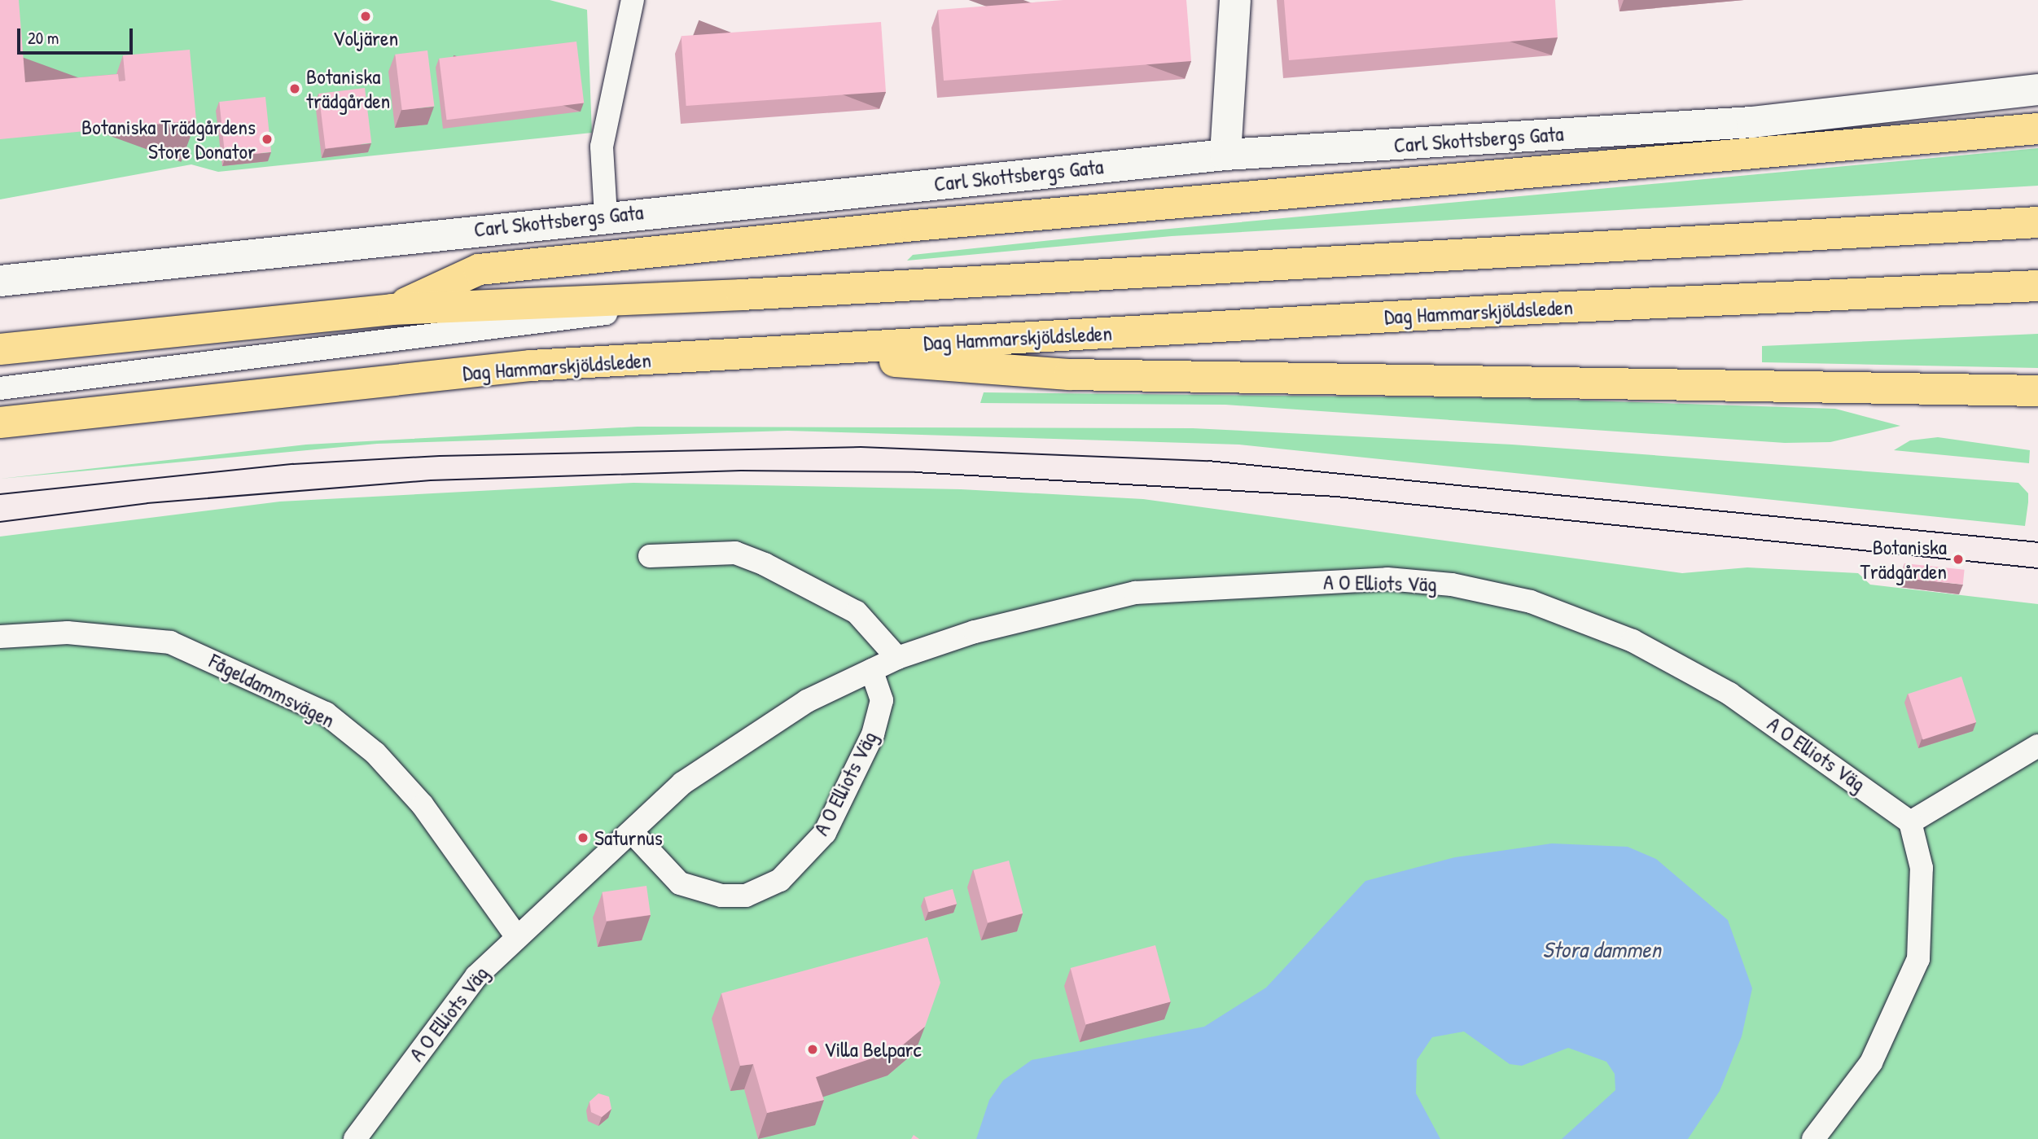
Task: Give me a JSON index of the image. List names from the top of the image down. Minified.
{"streets":{"main road":["Dag Hammarskjöldsleden"],"street":["Carl Skottsbergs Gata"],"lane":["A O Elliots Väg","Fågeldammsvägen"]},"crossings":[["A O Elliots Väg","Fågeldammsvägen"]],"water":["Stora dammen"],"places":["Voljären","Botaniska trädgården","Botaniska Trädgårdens Store Donator","Botaniska Trädgården","Saturnus","Villa Belparc"],"scale_bar":"20 m"}
